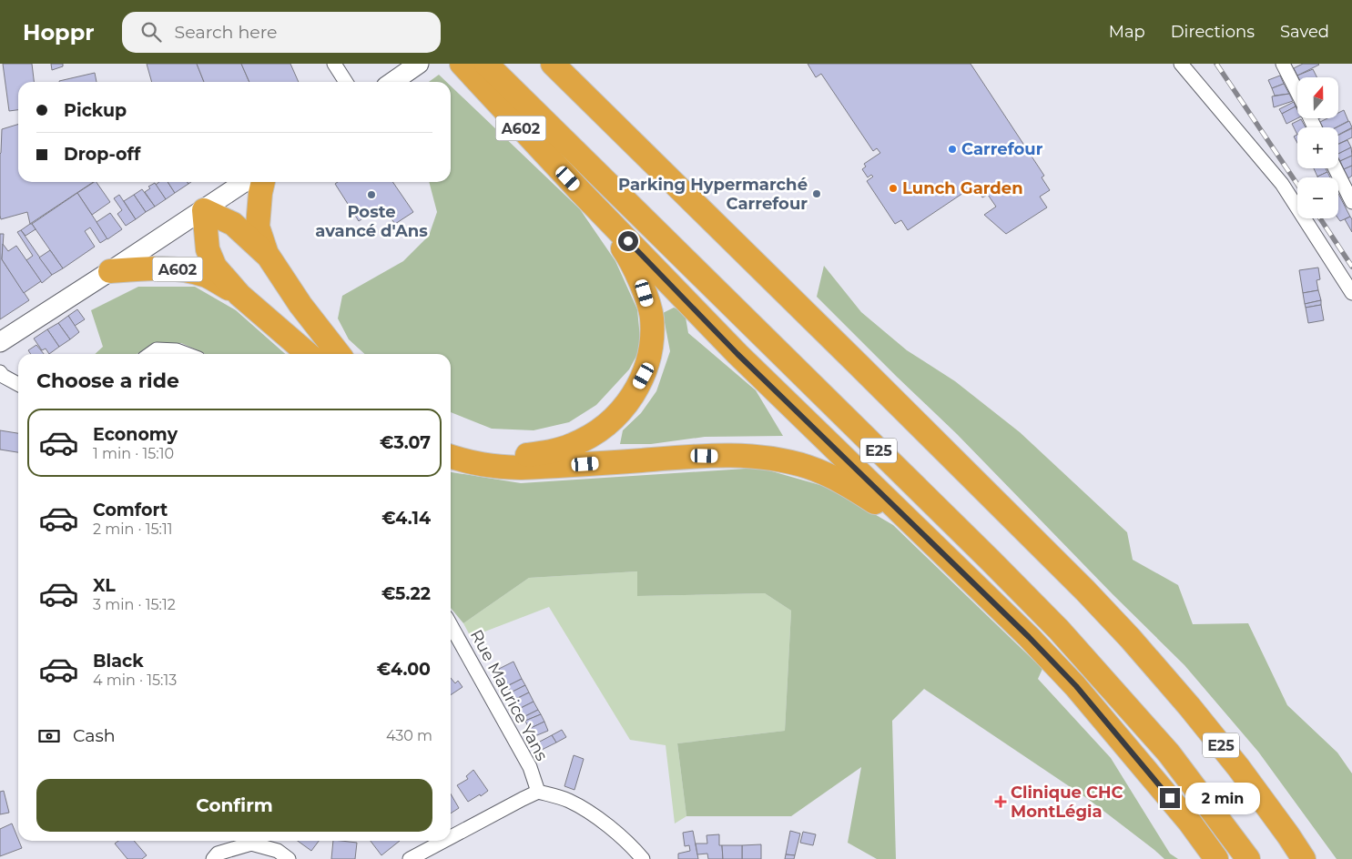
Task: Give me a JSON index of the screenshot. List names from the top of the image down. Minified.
{"streets":{"highway":["A602","E25"],"street":["Rue Maurice Yans"]},"places":{"other":["Carrefour","Lunch Garden","Parking Hypermarché Carrefour","Poste avancé d'Ans"],"health":["Clinique CHC MontLégia"]},"north":"top","page":{"header":"Hoppr","search":"Search here","nav":["Map","Directions","Saved"],"map_buttons":["+","−"],"banner":["Pickup","Drop-off"],"heading":"Choose a ride","list":[{"name":"Economy","note":"1 min · 15:10","value":"€3.07"},{"name":"Comfort","note":"2 min · 15:11","value":"€4.14"},{"name":"XL","note":"3 min · 15:12","value":"€5.22"},{"name":"Black","note":"4 min · 15:13","value":"€4.00"}],"pay":["Cash","430 m"],"buttons":"Confirm","bubble":"2 min"}}
